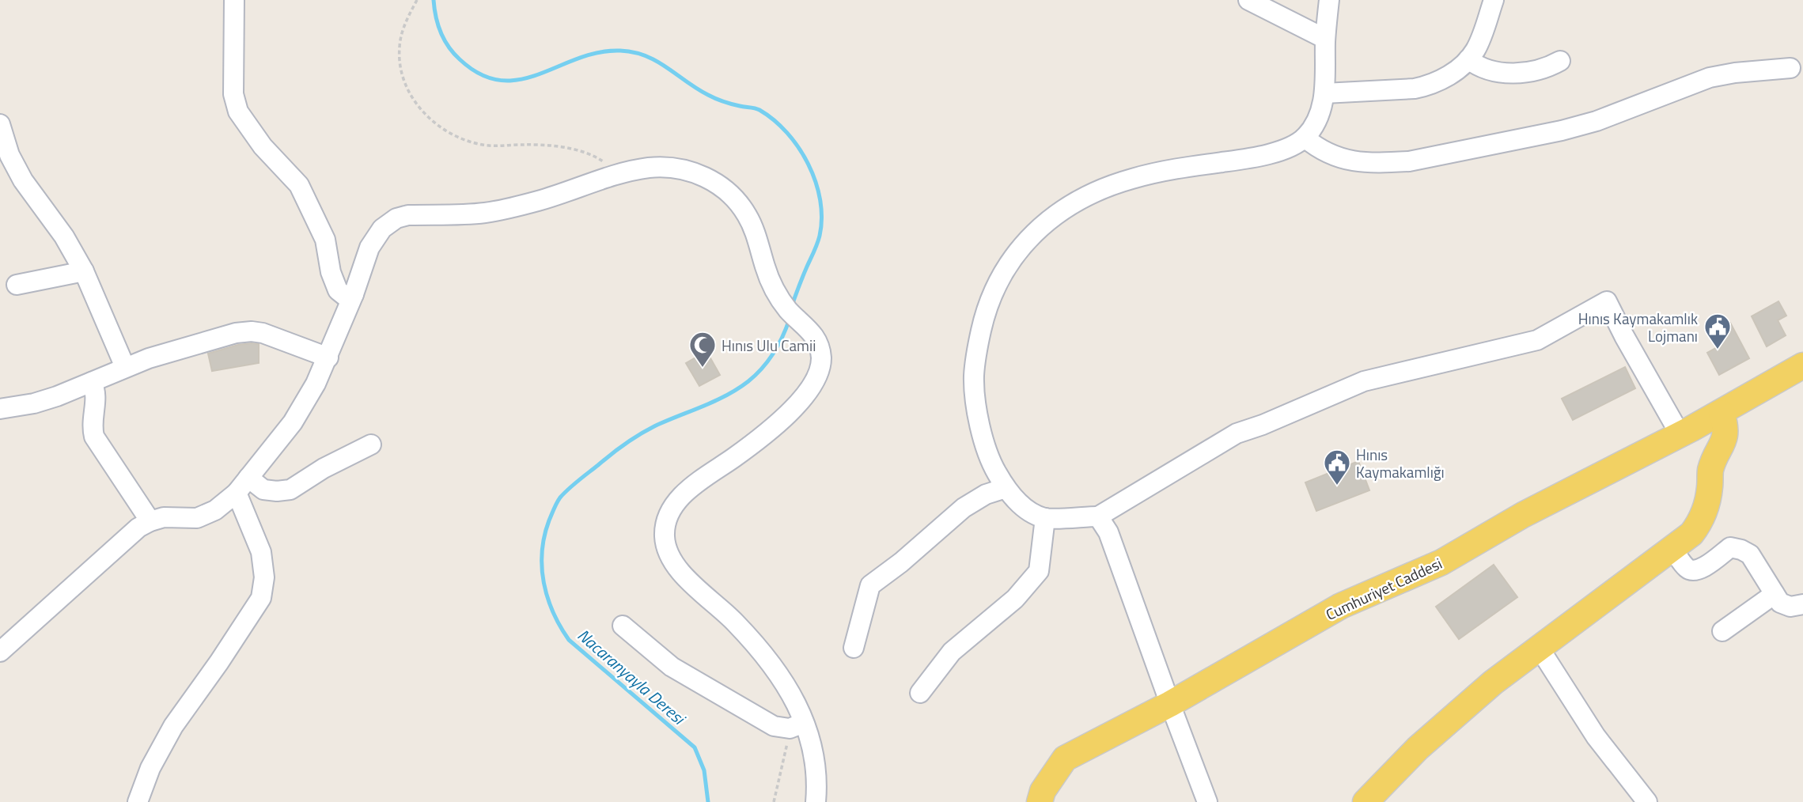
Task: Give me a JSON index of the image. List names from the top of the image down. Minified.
{"streets":{"main road":["Cumhuriyet Caddesi"]},"water":["Nacaranyayla Deresi"],"places":{"public building":["Hınıs Kaymakamlık Lojmanı","Hınıs Kaymakamlığı"],"mosque":["Hınıs Ulu Camii"]}}
